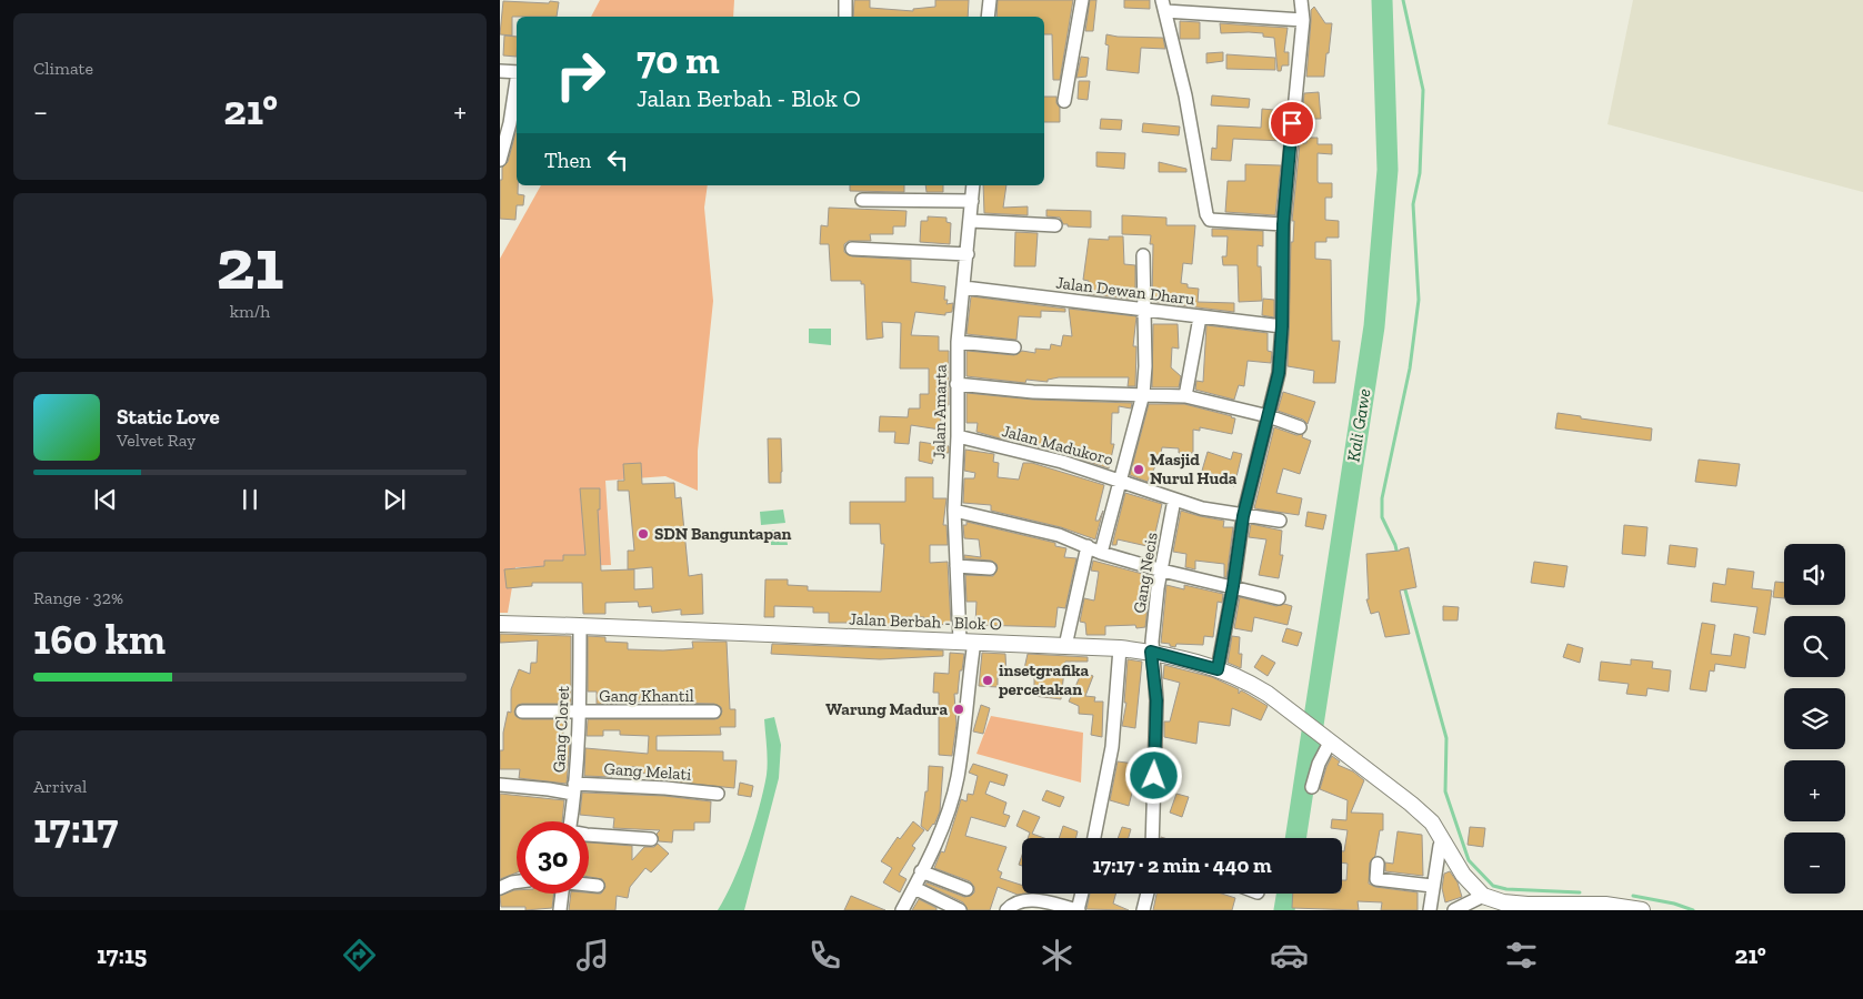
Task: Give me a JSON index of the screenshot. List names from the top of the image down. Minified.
{"streets":{"main road":["Jalan Berbah - Blok O"],"street":["Jalan Dewan Dharu","Jalan Amarta","Jalan Madukoro","Gang Necis","Gang Khantil","Gang Cloret","Gang Melati"]},"crossings":[["Jalan Dewan Dharu","Jalan Amarta"],["Jalan Amarta","Jalan Madukoro"],["Jalan Amarta","Jalan Berbah - Blok O"],["Jalan Madukoro","Gang Necis"],["Gang Necis","Jalan Berbah - Blok O"],["Jalan Berbah - Blok O","Gang Cloret"],["Gang Khantil","Gang Cloret"],["Gang Cloret","Gang Melati"]],"water":["Kali Gawe"],"places":["Masjid Nurul Huda","SDN Banguntapan","insetgrafika percetakan","Warung Madura"],"page":{"tile":["Climate",["21","km/h"],["Range · 32%","160 km"],["Arrival","17:17"]],"turn":["70 m","Jalan Berbah - Blok O"],"heat":["−","21°","+"],"then":"Then","song":["Static Love","Velvet Ray"],"map_buttons":["+","−"],"limit":"30","trip":"17:17 · 2 min · 440 m","tabs":["17:15","21°"]}}
